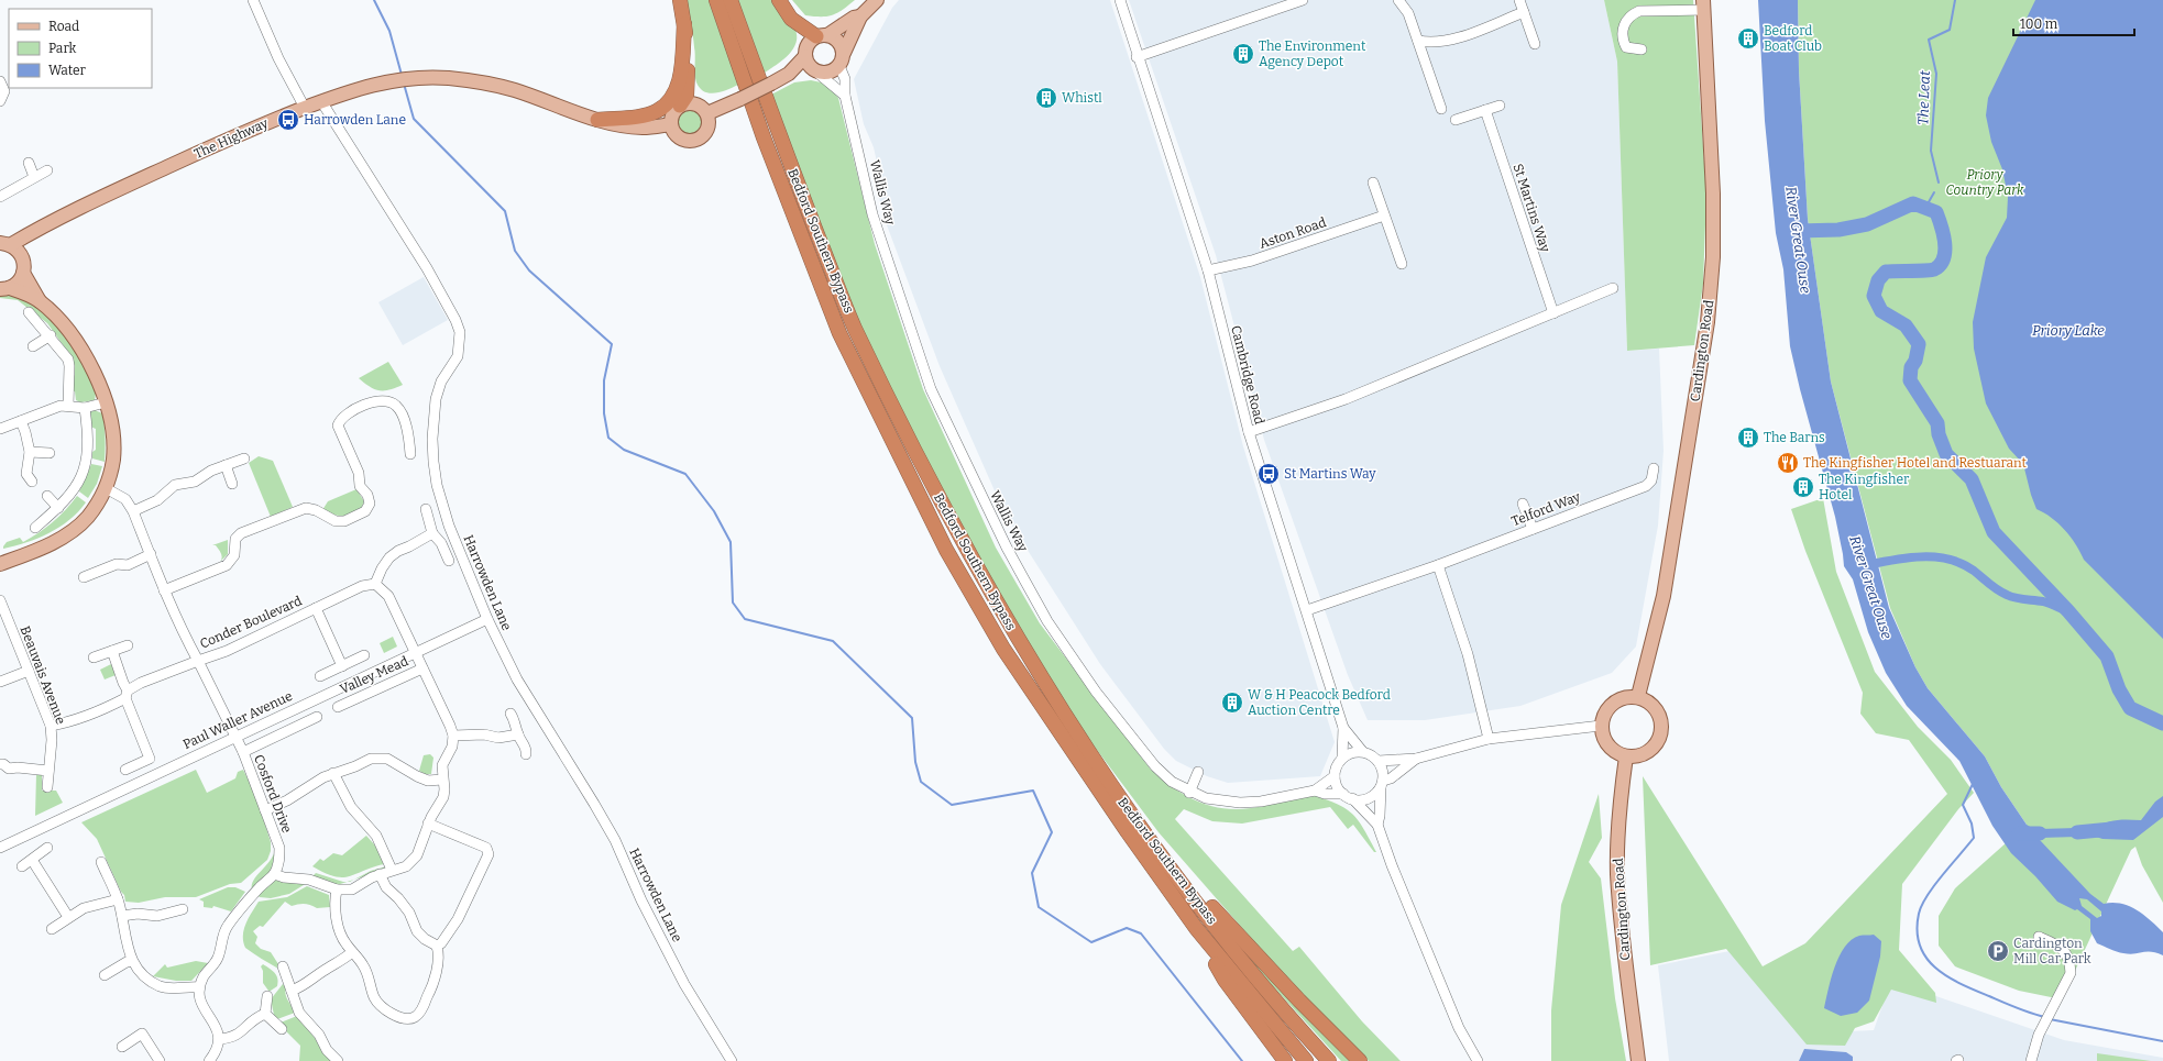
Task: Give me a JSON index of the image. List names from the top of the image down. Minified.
{"streets":{"highway":["Bedford Southern Bypass"],"main road":["The Highway","Cardington Road"],"street":["Wallis Way","St Martins Way","Aston Road","Cambridge Road","Telford Way","Harrowden Lane","Conder Boulevard","Beauvais Avenue","Valley Mead","Paul Waller Avenue","Cosford Drive"]},"crossings":[["The Highway","Harrowden Lane"],["Wallis Way","Cambridge Road"],["Aston Road","Cambridge Road"],["Cambridge Road","Telford Way"],["Harrowden Lane","Paul Waller Avenue"],["Conder Boulevard","Cosford Drive"],["Paul Waller Avenue","Cosford Drive"]],"water":["The Leat","River Great Ouse","Priory Lake"],"parks":["Priory Country Park"],"places":{"building":["Bedford Boat Club","The Environment Agency Depot","Whistl","The Barns","The Kingfisher Hotel","W & H Peacock Bedford Auction Centre"],"bus stop":["Harrowden Lane","St Martins Way"],"restaurant":["The Kingfisher Hotel and Restuarant"],"parking":["Cardington Mill Car Park"]},"legend":["Road","Park","Water"],"scale_bar":"100 m"}
